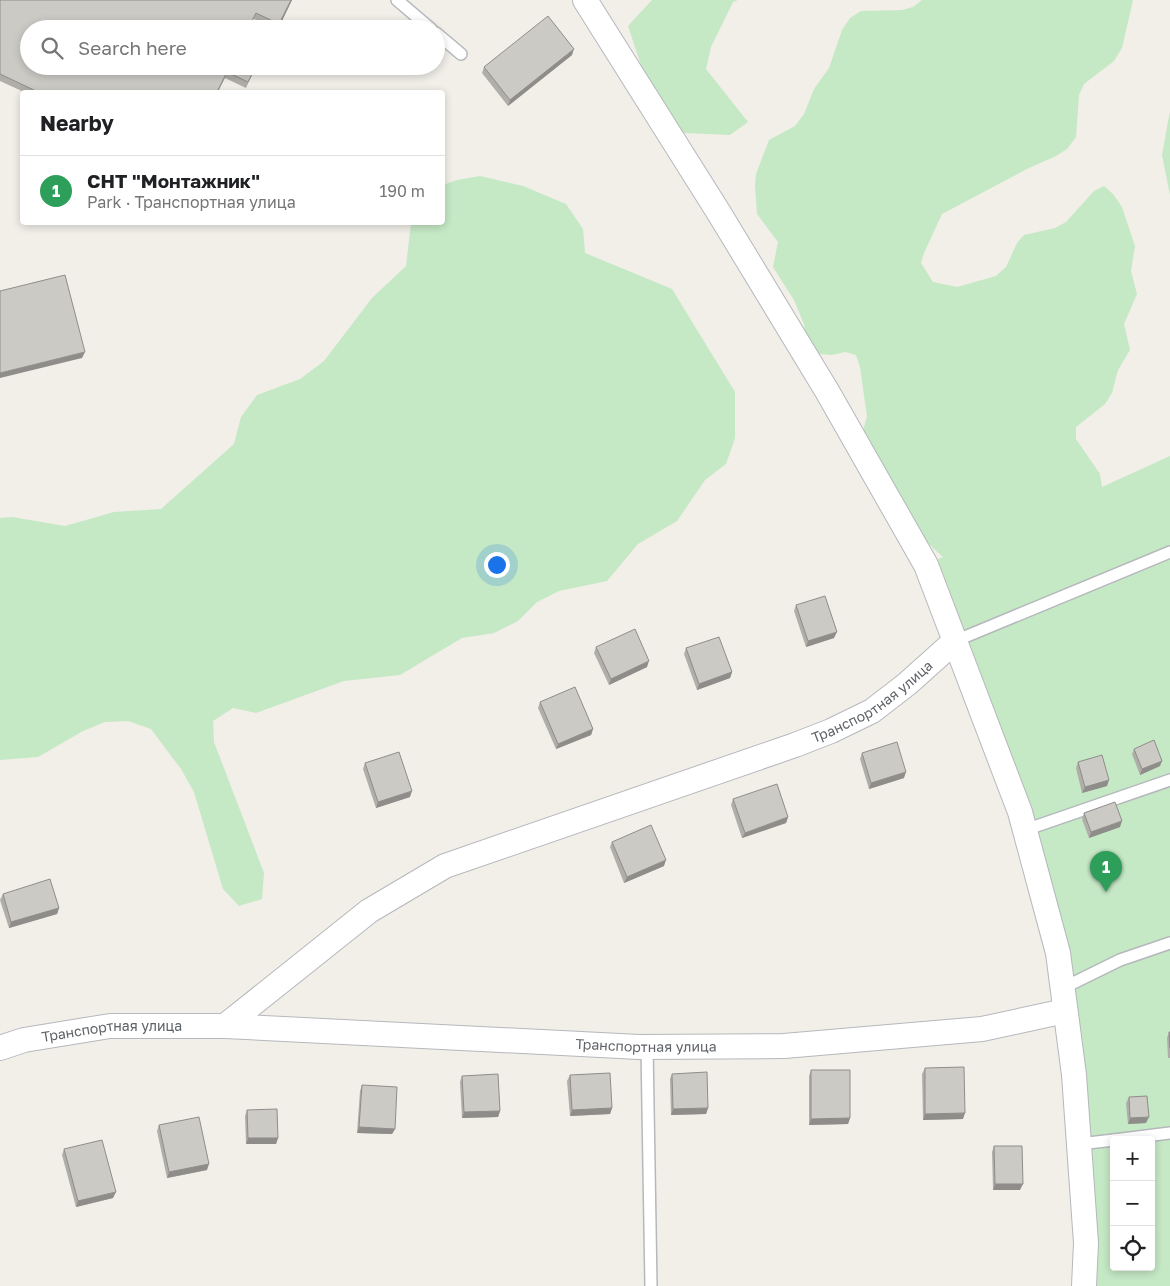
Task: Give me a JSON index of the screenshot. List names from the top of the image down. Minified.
{"streets":{"street":["Транспортная улица"]},"page":{"search":"Search here","heading":"Nearby","list":[{"mark":"1","name":"СНТ \"Монтажник\"","note":"Park · Транспортная улица","value":"190 m"}],"pins":"1","map_buttons":["+","−"]}}
